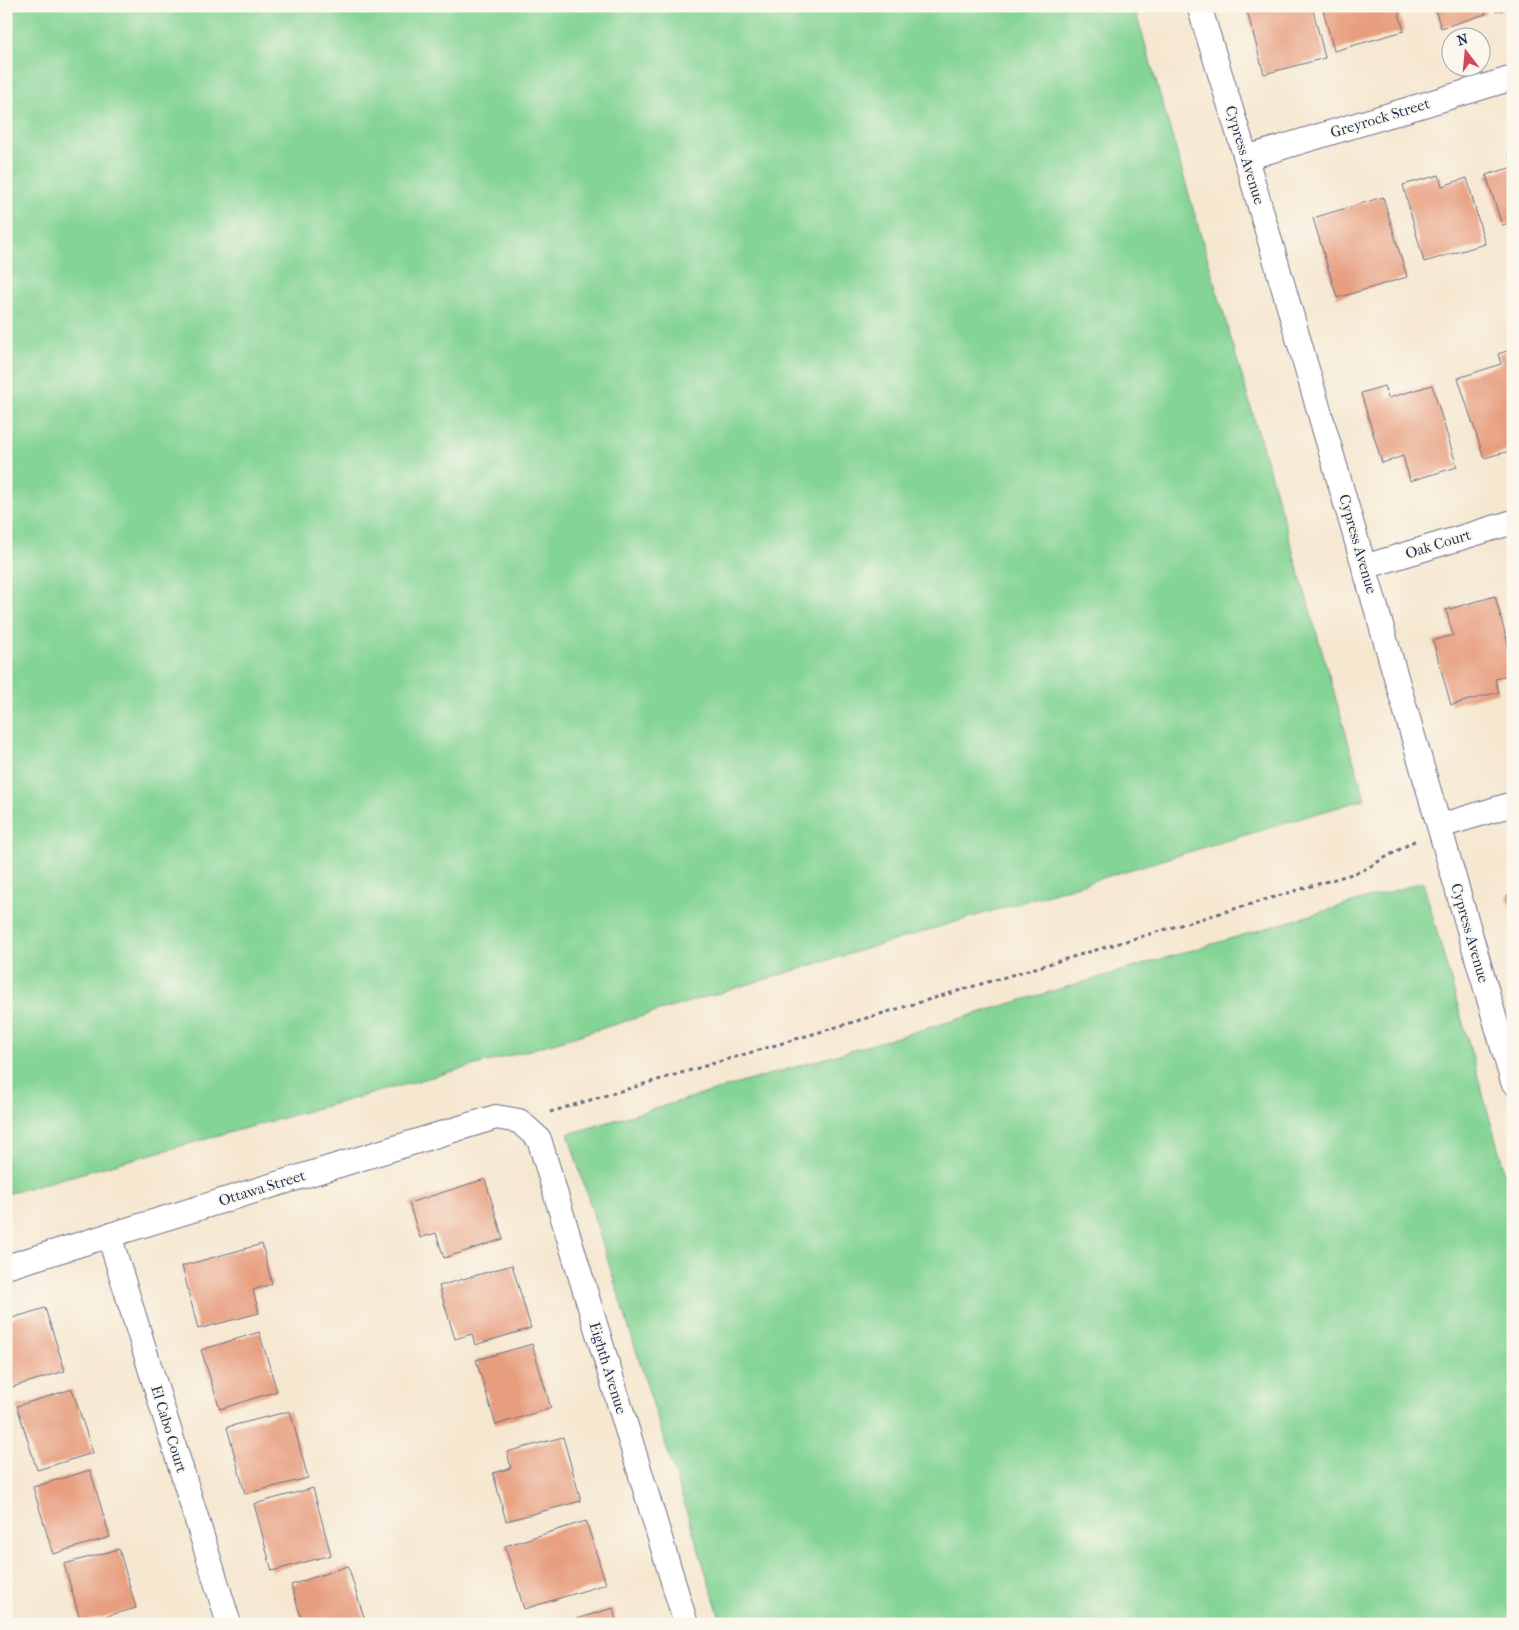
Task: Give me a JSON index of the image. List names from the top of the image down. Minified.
{"streets":{"street":["Greyrock Street","Cypress Avenue","Oak Court","Ottawa Street","Eighth Avenue","El Cabo Court"]},"crossings":[["Greyrock Street","Cypress Avenue"],["Cypress Avenue","Oak Court"],["Ottawa Street","Eighth Avenue"],["Ottawa Street","El Cabo Court"]],"north":"top"}
